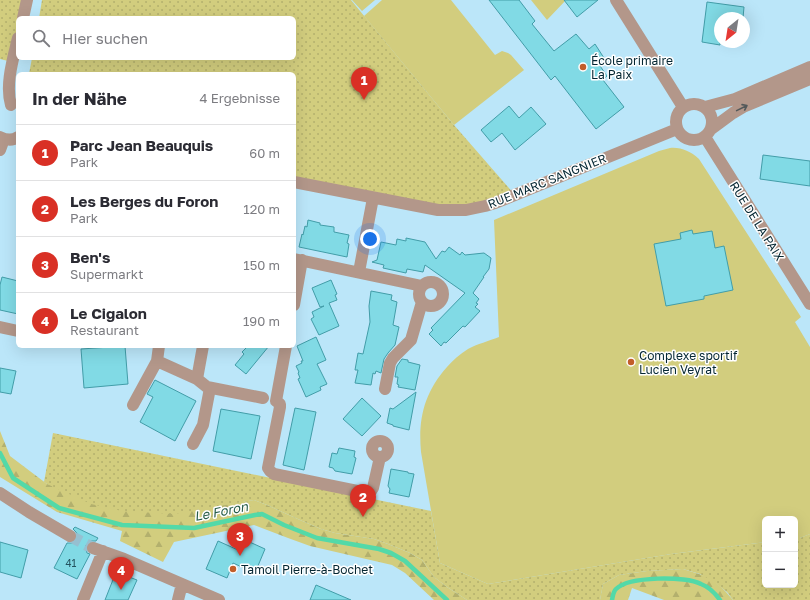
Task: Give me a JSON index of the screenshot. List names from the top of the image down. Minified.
{"streets":{"street":["RUE MARC SANGNIER","RUE DE LA PAIX"]},"crossings":[["RUE MARC SANGNIER","RUE DE LA PAIX"]],"water":["Le Foron"],"places":["École primaire La Paix","Complexe sportif Lucien Veyrat","Tamoil Pierre-à-Bochet"],"house_numbers":["41"],"north":"bottom left","page":{"search":"Hier suchen","pins":["1","2","3","4"],"heading":["In der Nähe","4 Ergebnisse"],"list":[{"mark":"1","name":"Parc Jean Beauquis","note":"Park","value":"60 m"},{"mark":"2","name":"Les Berges du Foron","note":"Park","value":"120 m"},{"mark":"3","name":"Ben's","note":"Supermarkt","value":"150 m"},{"mark":"4","name":"Le Cigalon","note":"Restaurant","value":"190 m"}],"map_buttons":["+","−"]}}
